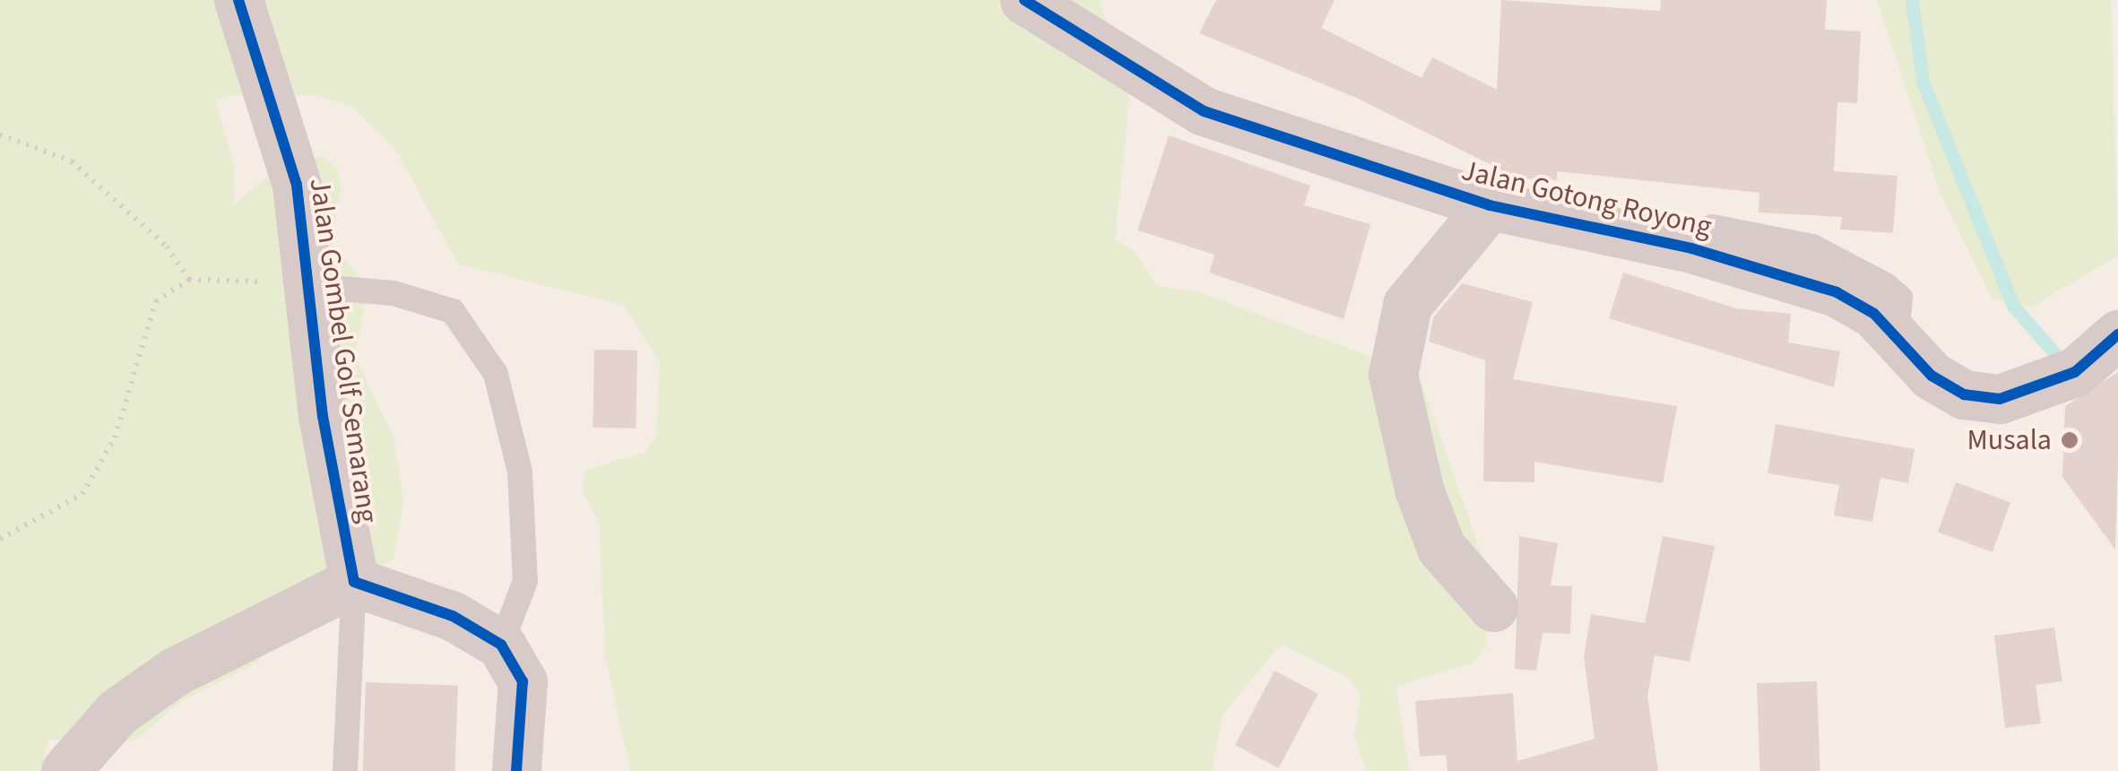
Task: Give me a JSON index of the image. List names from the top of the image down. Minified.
{"streets":{"street":["Jalan Gotong Royong","Jalan Gombel Golf Semarang"]},"places":["Musala"]}
